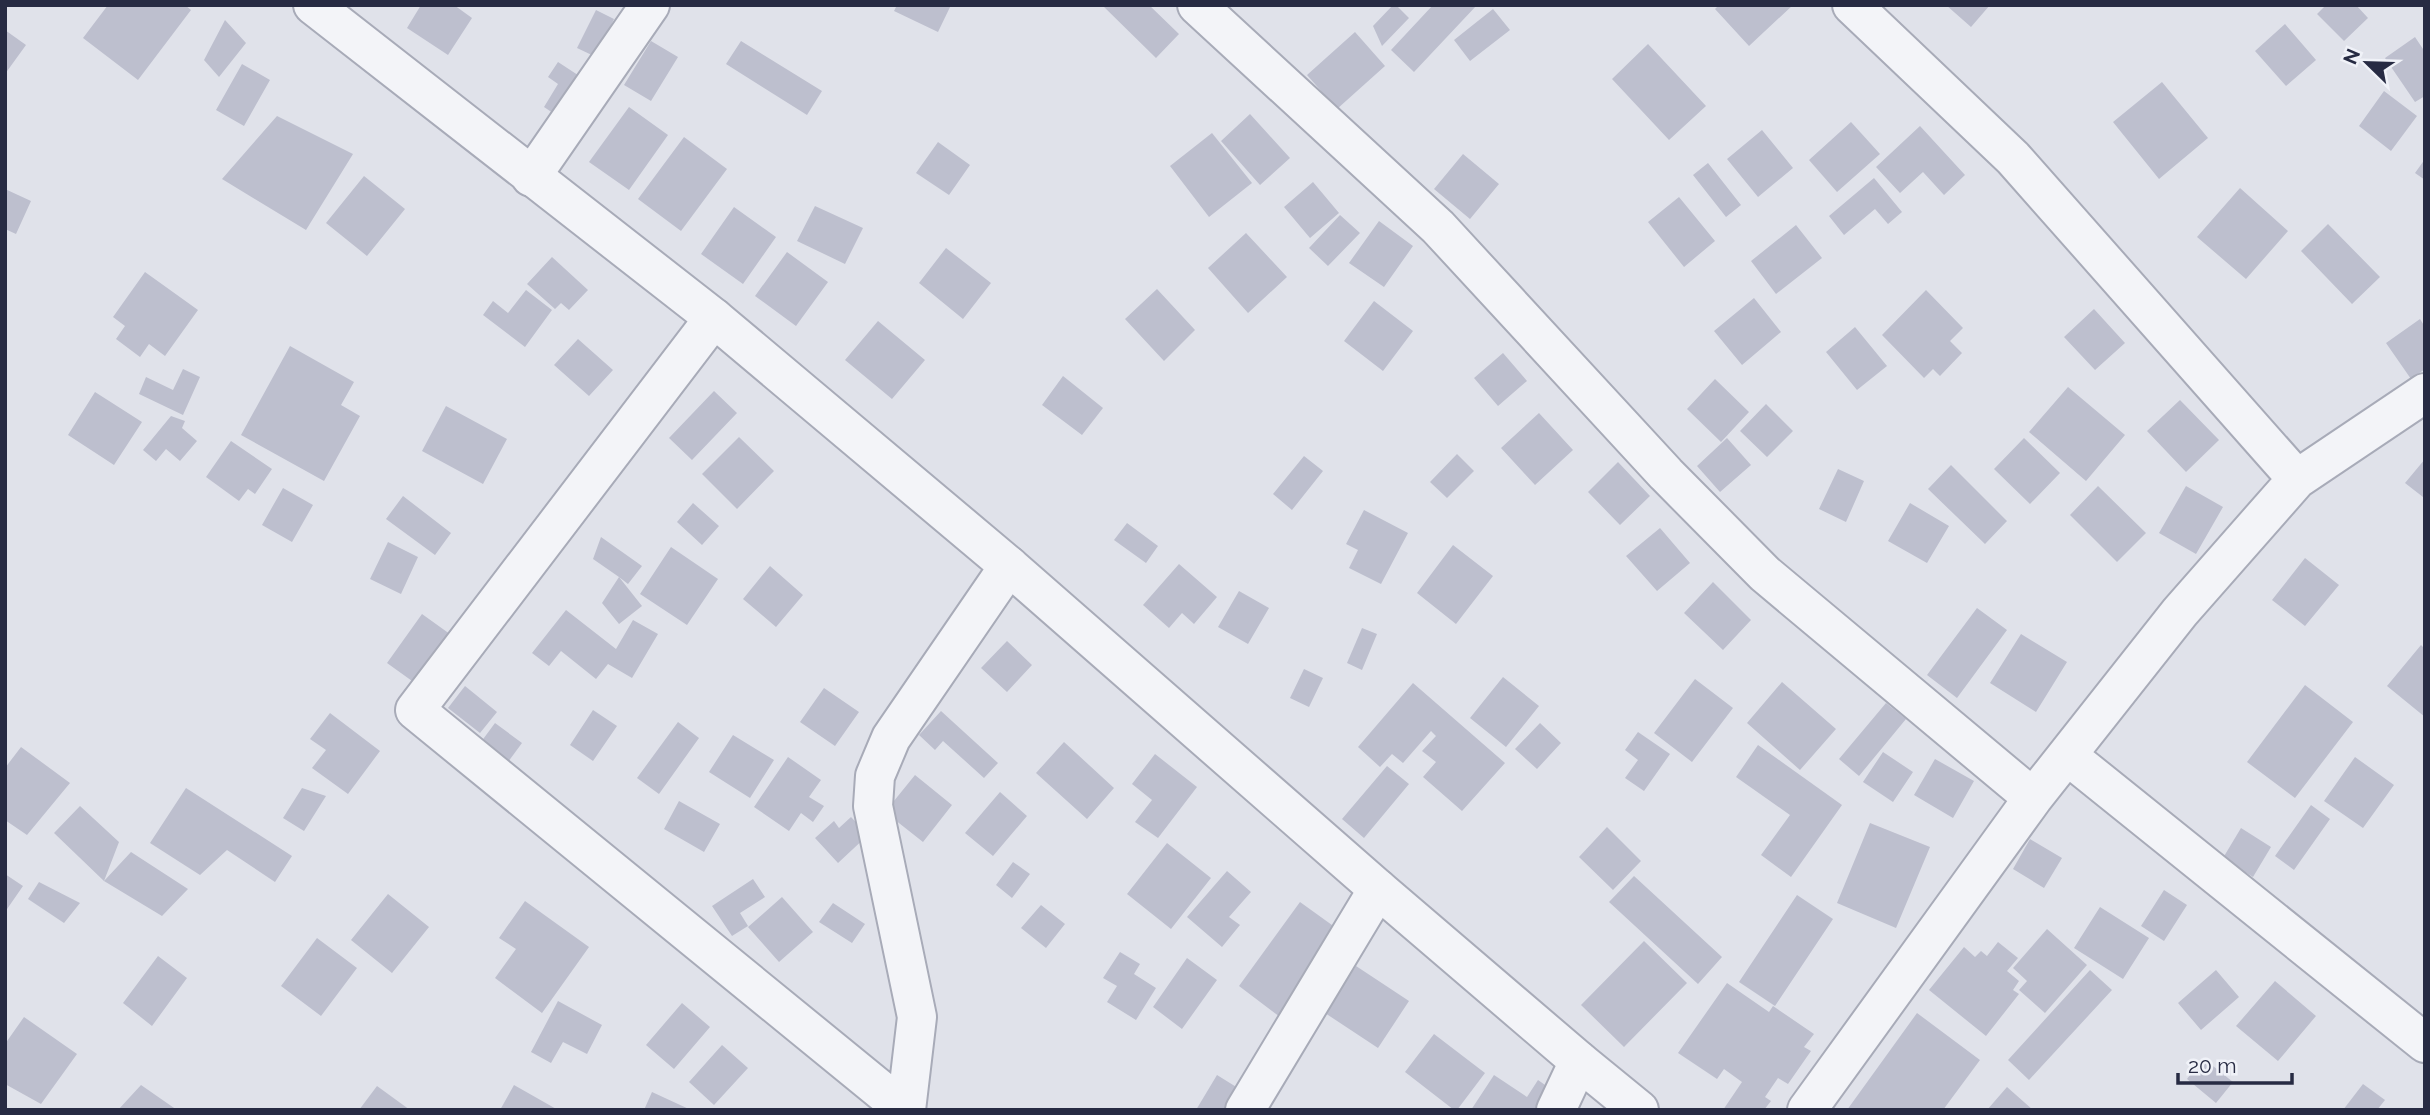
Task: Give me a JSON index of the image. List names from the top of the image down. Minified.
{"scale_bar":"20 m","north":"top left"}
